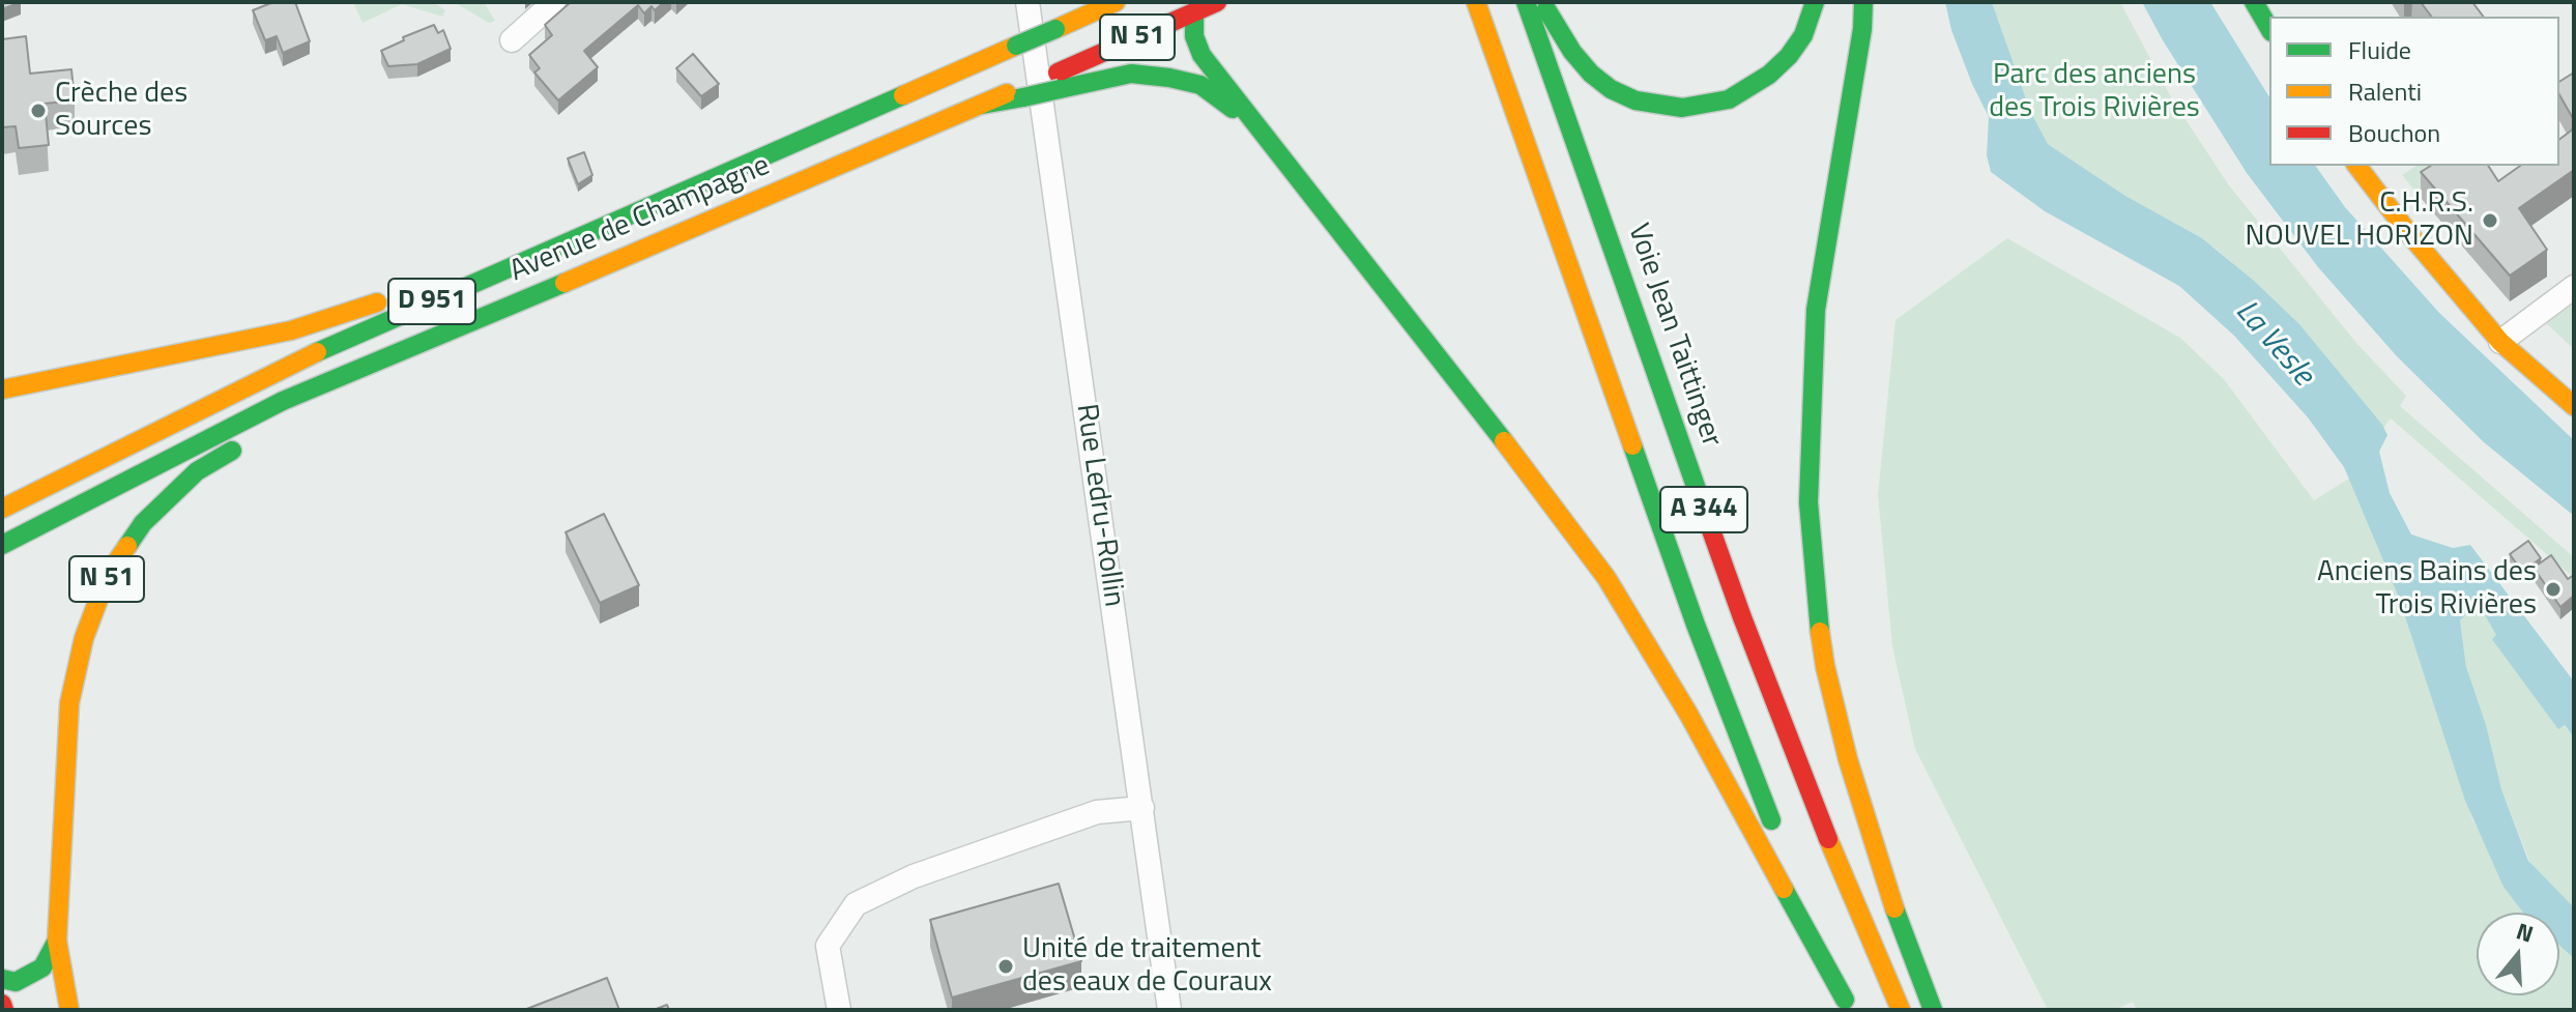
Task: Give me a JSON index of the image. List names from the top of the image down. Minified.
{"streets":{"main road":["N 51","Avenue de Champagne","D 951","Voie Jean Taittinger","A 344"],"street":["Rue Ledru-Rollin"]},"crossings":[["N 51","Avenue de Champagne"]],"water":["La Vesle"],"parks":["Parc des anciens des Trois Rivières"],"places":["Crèche des Sources","C.H.R.S. NOUVEL HORIZON","Anciens Bains des Trois Rivières","Unité de traitement des eaux de Couraux"],"legend":["Fluide","Ralenti","Bouchon"],"north":"top"}
